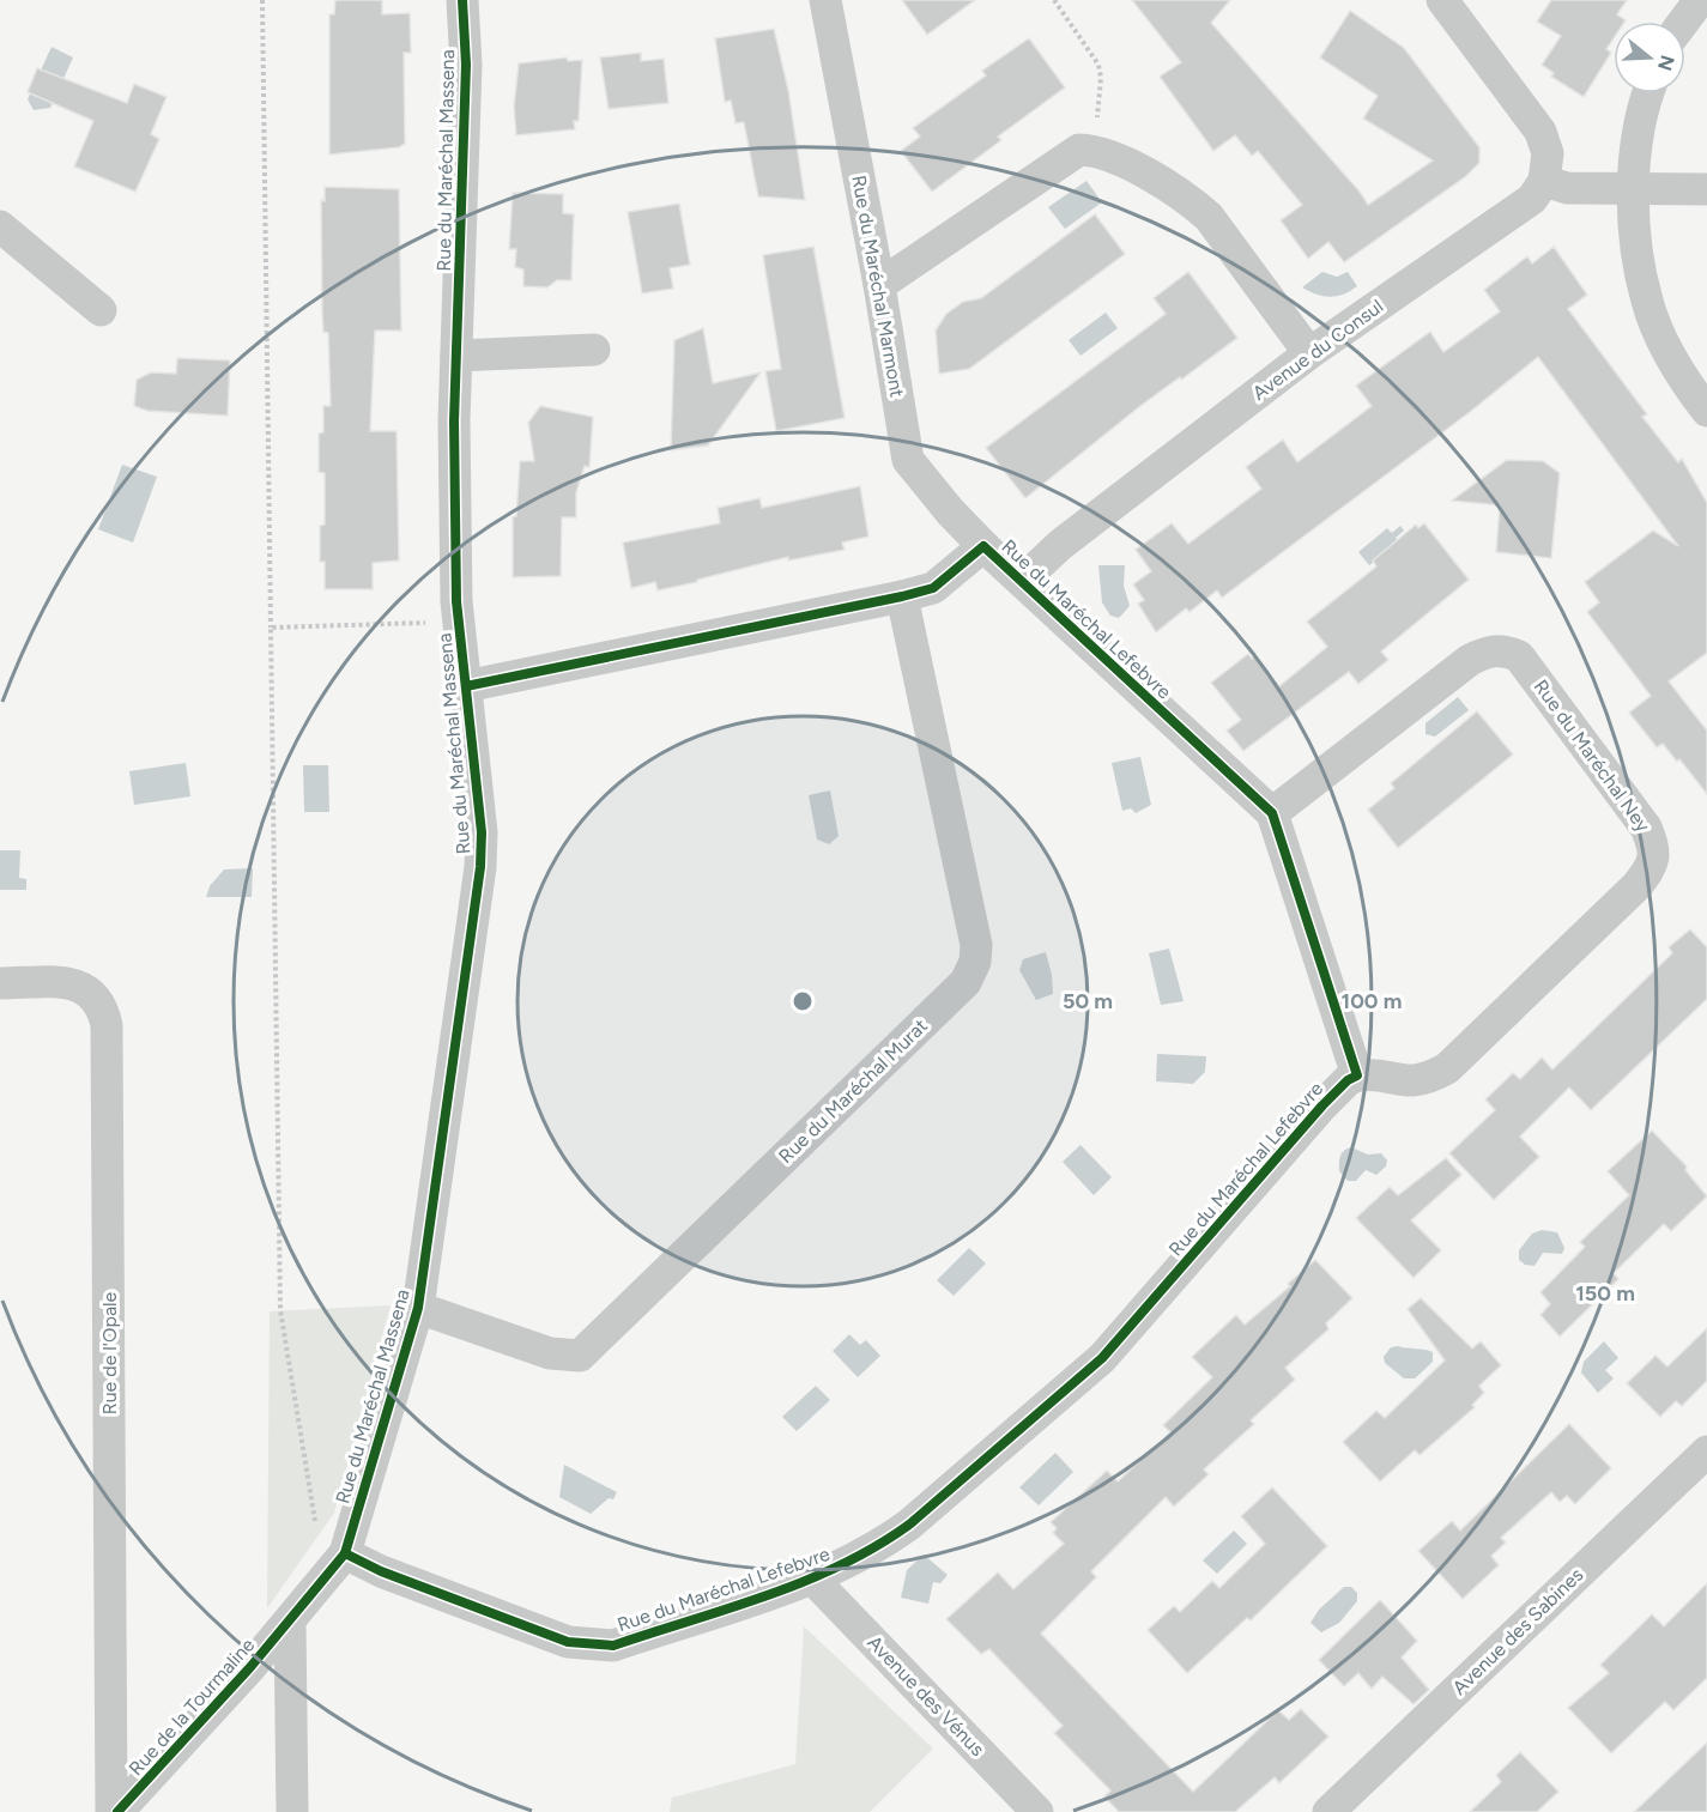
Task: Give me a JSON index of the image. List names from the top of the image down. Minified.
{"streets":{"street":["Rue du Maréchal Massena","Rue du Maréchal Marmont","Avenue du Consul","Rue du Maréchal Lefebvre","Rue du Maréchal Ney","Rue du Maréchal Murat","Rue de l'Opale","Avenue des Sabines","Avenue des Vénus","Rue de la Tourmaline"]},"crossings":[["Rue du Maréchal Massena","Rue du Maréchal Lefebvre"],["Rue du Maréchal Massena","Rue du Maréchal Murat"],["Rue du Maréchal Massena","Rue de la Tourmaline"],["Rue du Maréchal Marmont","Rue du Maréchal Lefebvre"],["Avenue du Consul","Rue du Maréchal Lefebvre"],["Rue du Maréchal Lefebvre","Rue du Maréchal Ney"],["Rue du Maréchal Lefebvre","Rue du Maréchal Murat"],["Rue du Maréchal Lefebvre","Avenue des Vénus"]],"north":"right","rings":["50 m","100 m","150 m"]}
